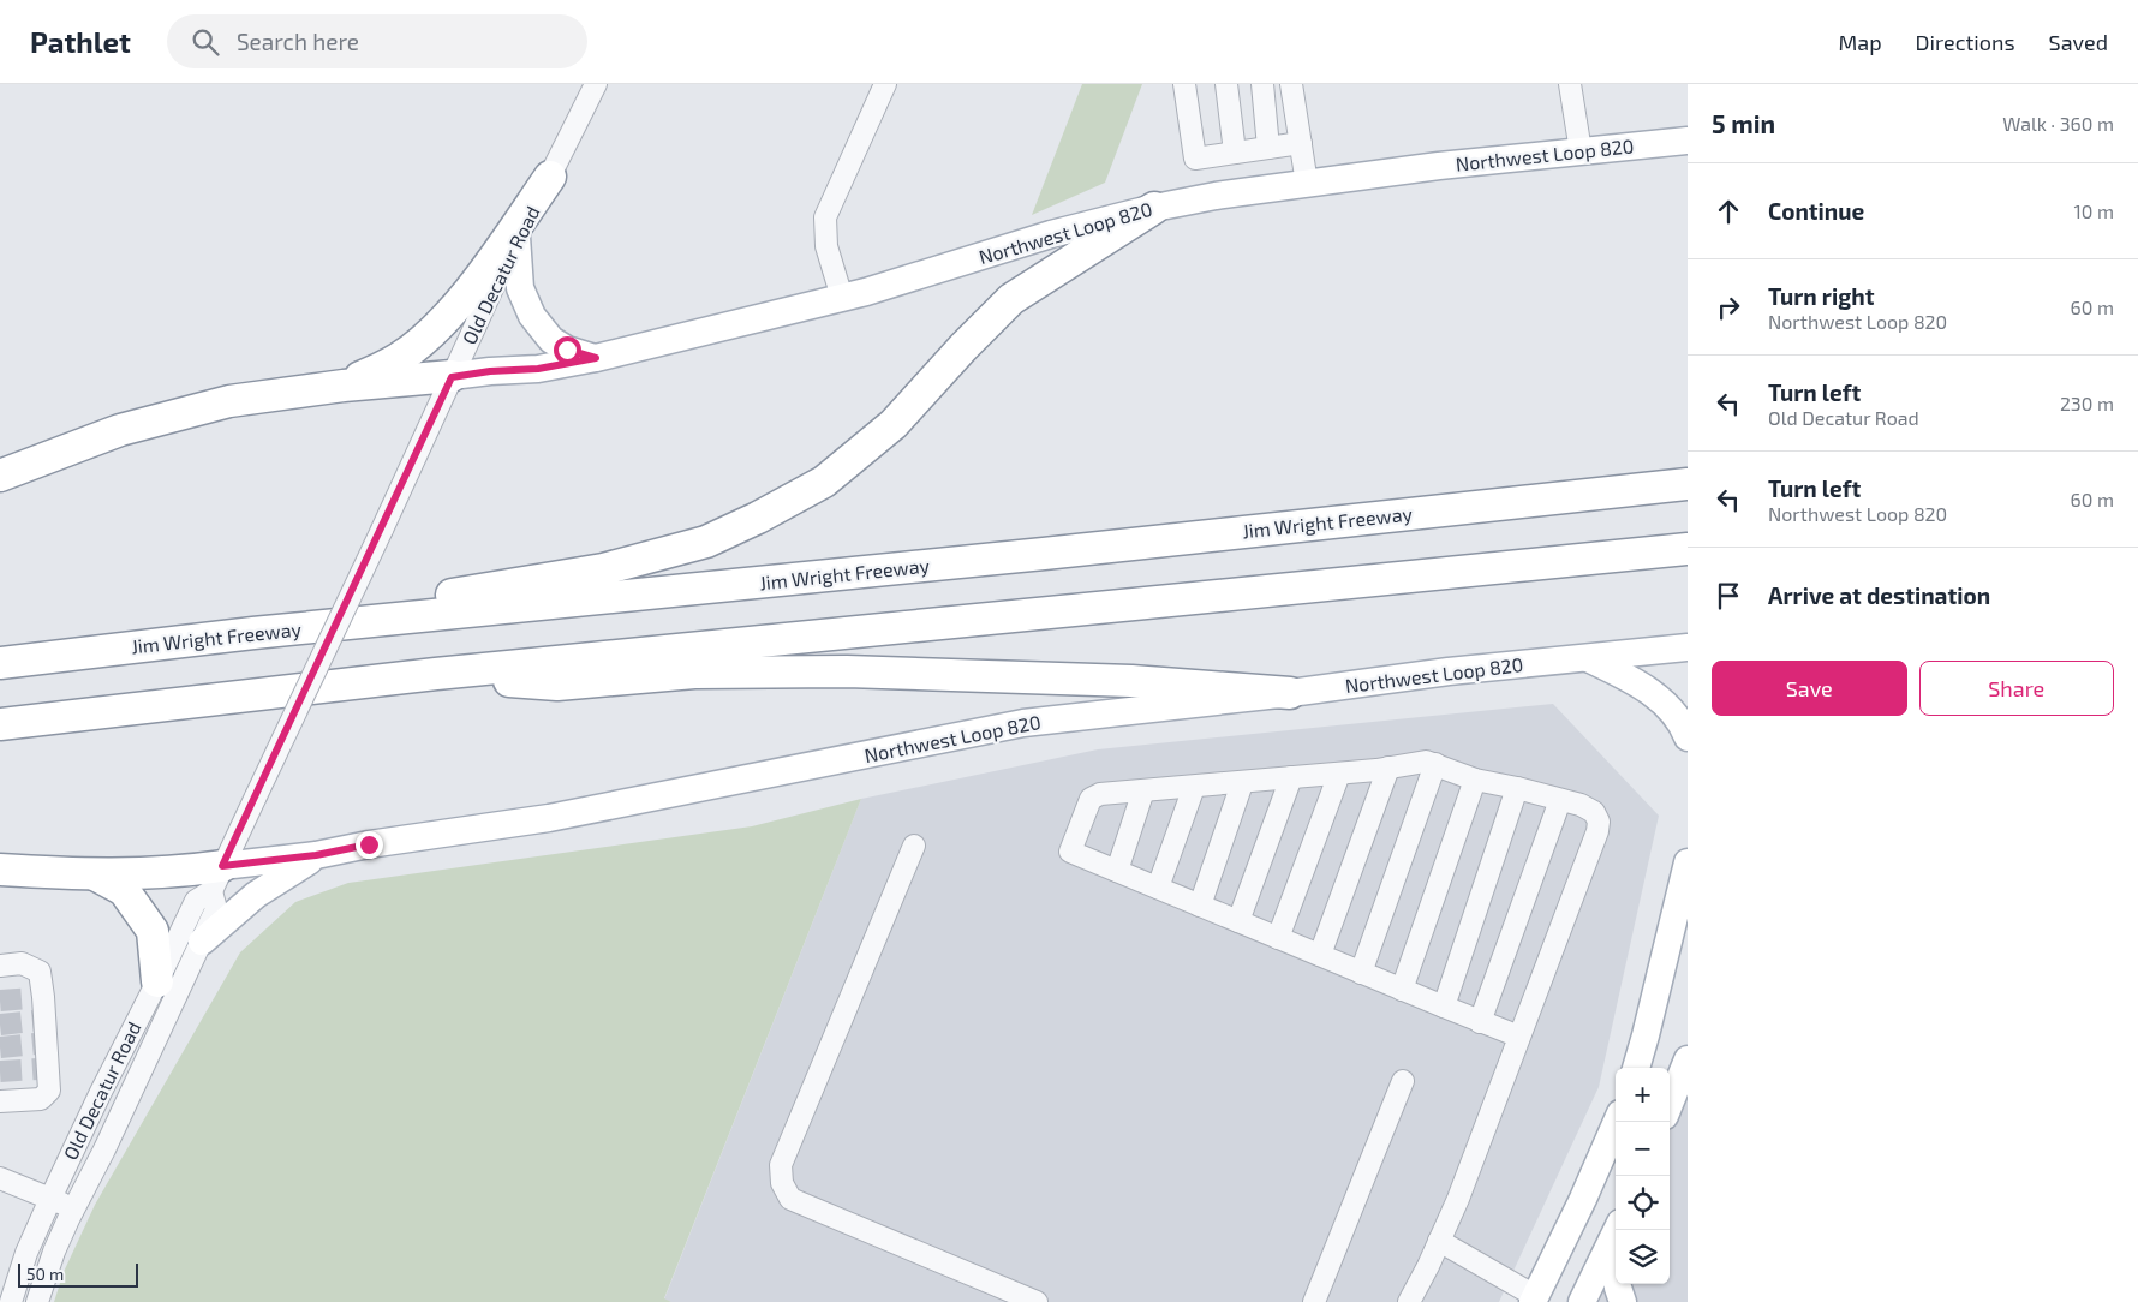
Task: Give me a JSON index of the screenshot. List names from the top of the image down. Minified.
{"streets":{"highway":["Jim Wright Freeway"],"main road":["Northwest Loop 820"],"street":["Old Decatur Road"]},"crossings":[["Northwest Loop 820","Old Decatur Road"]],"scale_bar":"50 m","page":{"header":"Pathlet","search":"Search here","nav":["Map","Directions","Saved"],"heading":["5 min","Walk · 360 m"],"list":[["Continue","10 m"],["Turn right","Northwest Loop 820","60 m"],["Turn left","Old Decatur Road","230 m"],["Turn left","Northwest Loop 820","60 m"],"Arrive at destination"],"buttons":["Save","Share"],"map_buttons":["+","−"],"scale":"50 m"}}
